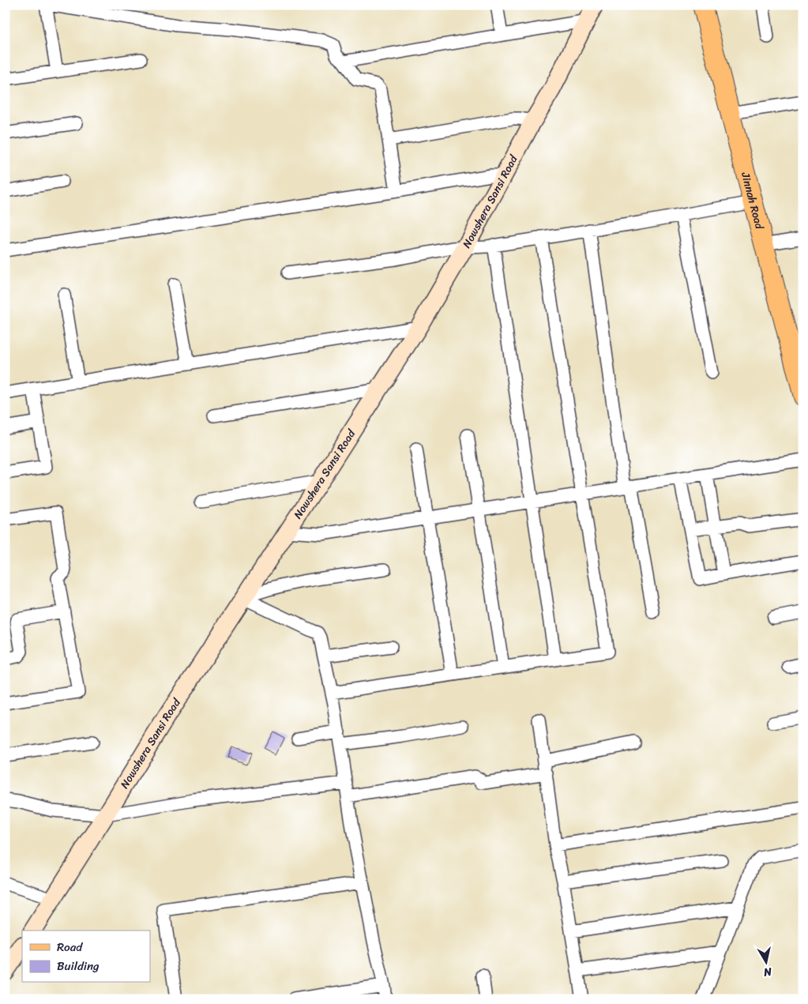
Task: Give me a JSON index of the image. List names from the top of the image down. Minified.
{"streets":{"main road":["Jinnah Road","Nowshera Sansi Road"]},"legend":["Road","Building"],"north":"bottom"}
